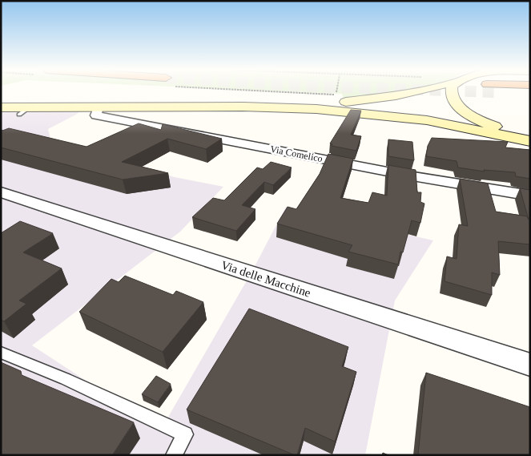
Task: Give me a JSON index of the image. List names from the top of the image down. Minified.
{"streets":{"street":["Via Comelico","Via delle Macchine"]}}
